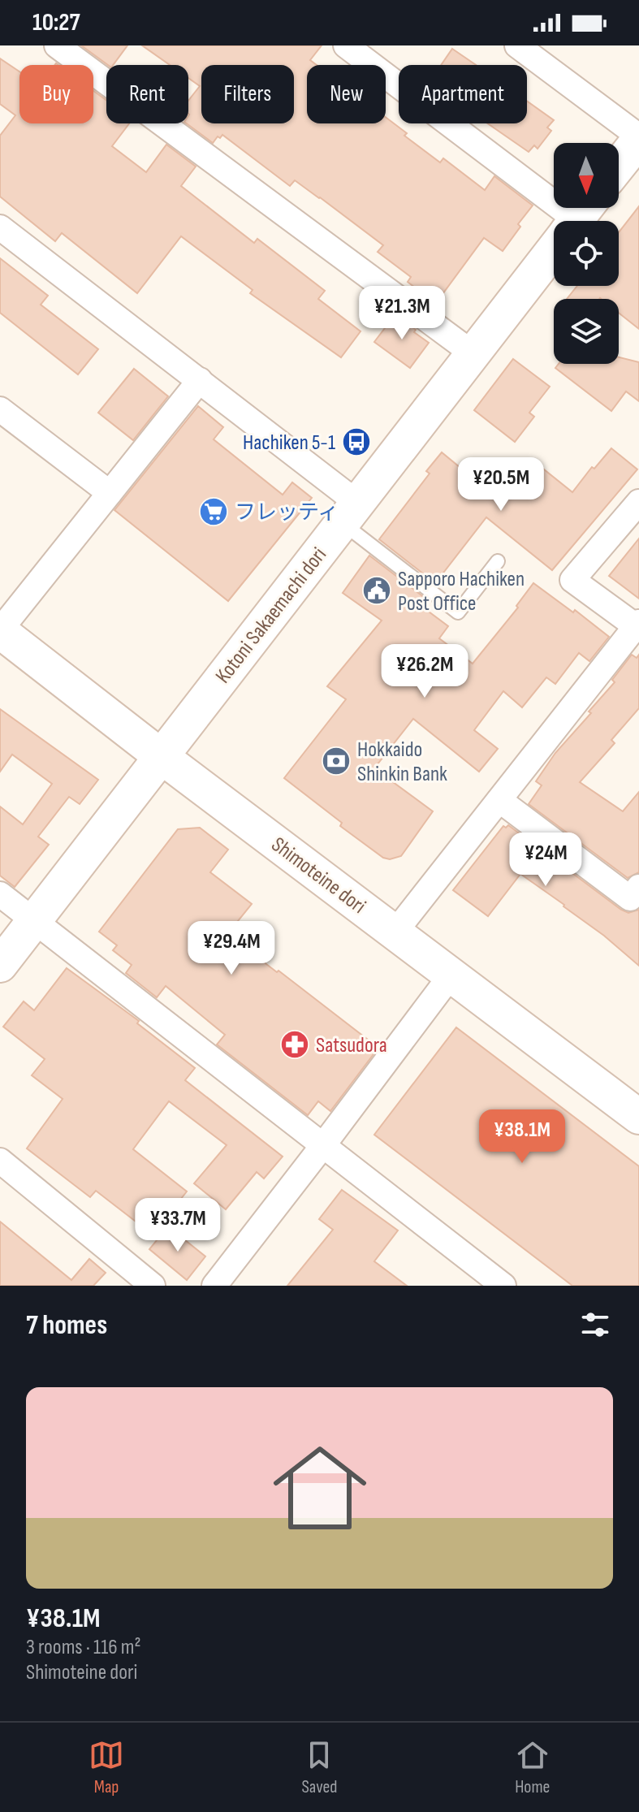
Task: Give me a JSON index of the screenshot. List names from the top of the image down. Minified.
{"streets":{"main road":["Kotoni Sakaemachi dori","Shimoteine dori"]},"crossings":[["Kotoni Sakaemachi dori","Shimoteine dori"]],"places":{"bus stop":["Hachiken 5-1"],"supermarket":["フレッティ"],"public building":["Sapporo Hachiken Post Office"],"bank":["Hokkaido Shinkin Bank"],"pharmacy":["Satsudora"]},"north":"bottom","page":{"status":"10:27","chip":["Buy","Rent","Filters","New","Apartment"],"price":["¥21.3M","¥20.5M","¥26.2M","¥24M","¥29.4M","¥38.1M","¥33.7M"],"heading":"7 homes","list":[{"name":"¥38.1M","note":"3 rooms · 116 m² · Shimoteine dori"}],"tabs":["Map","Saved","Home"]}}
